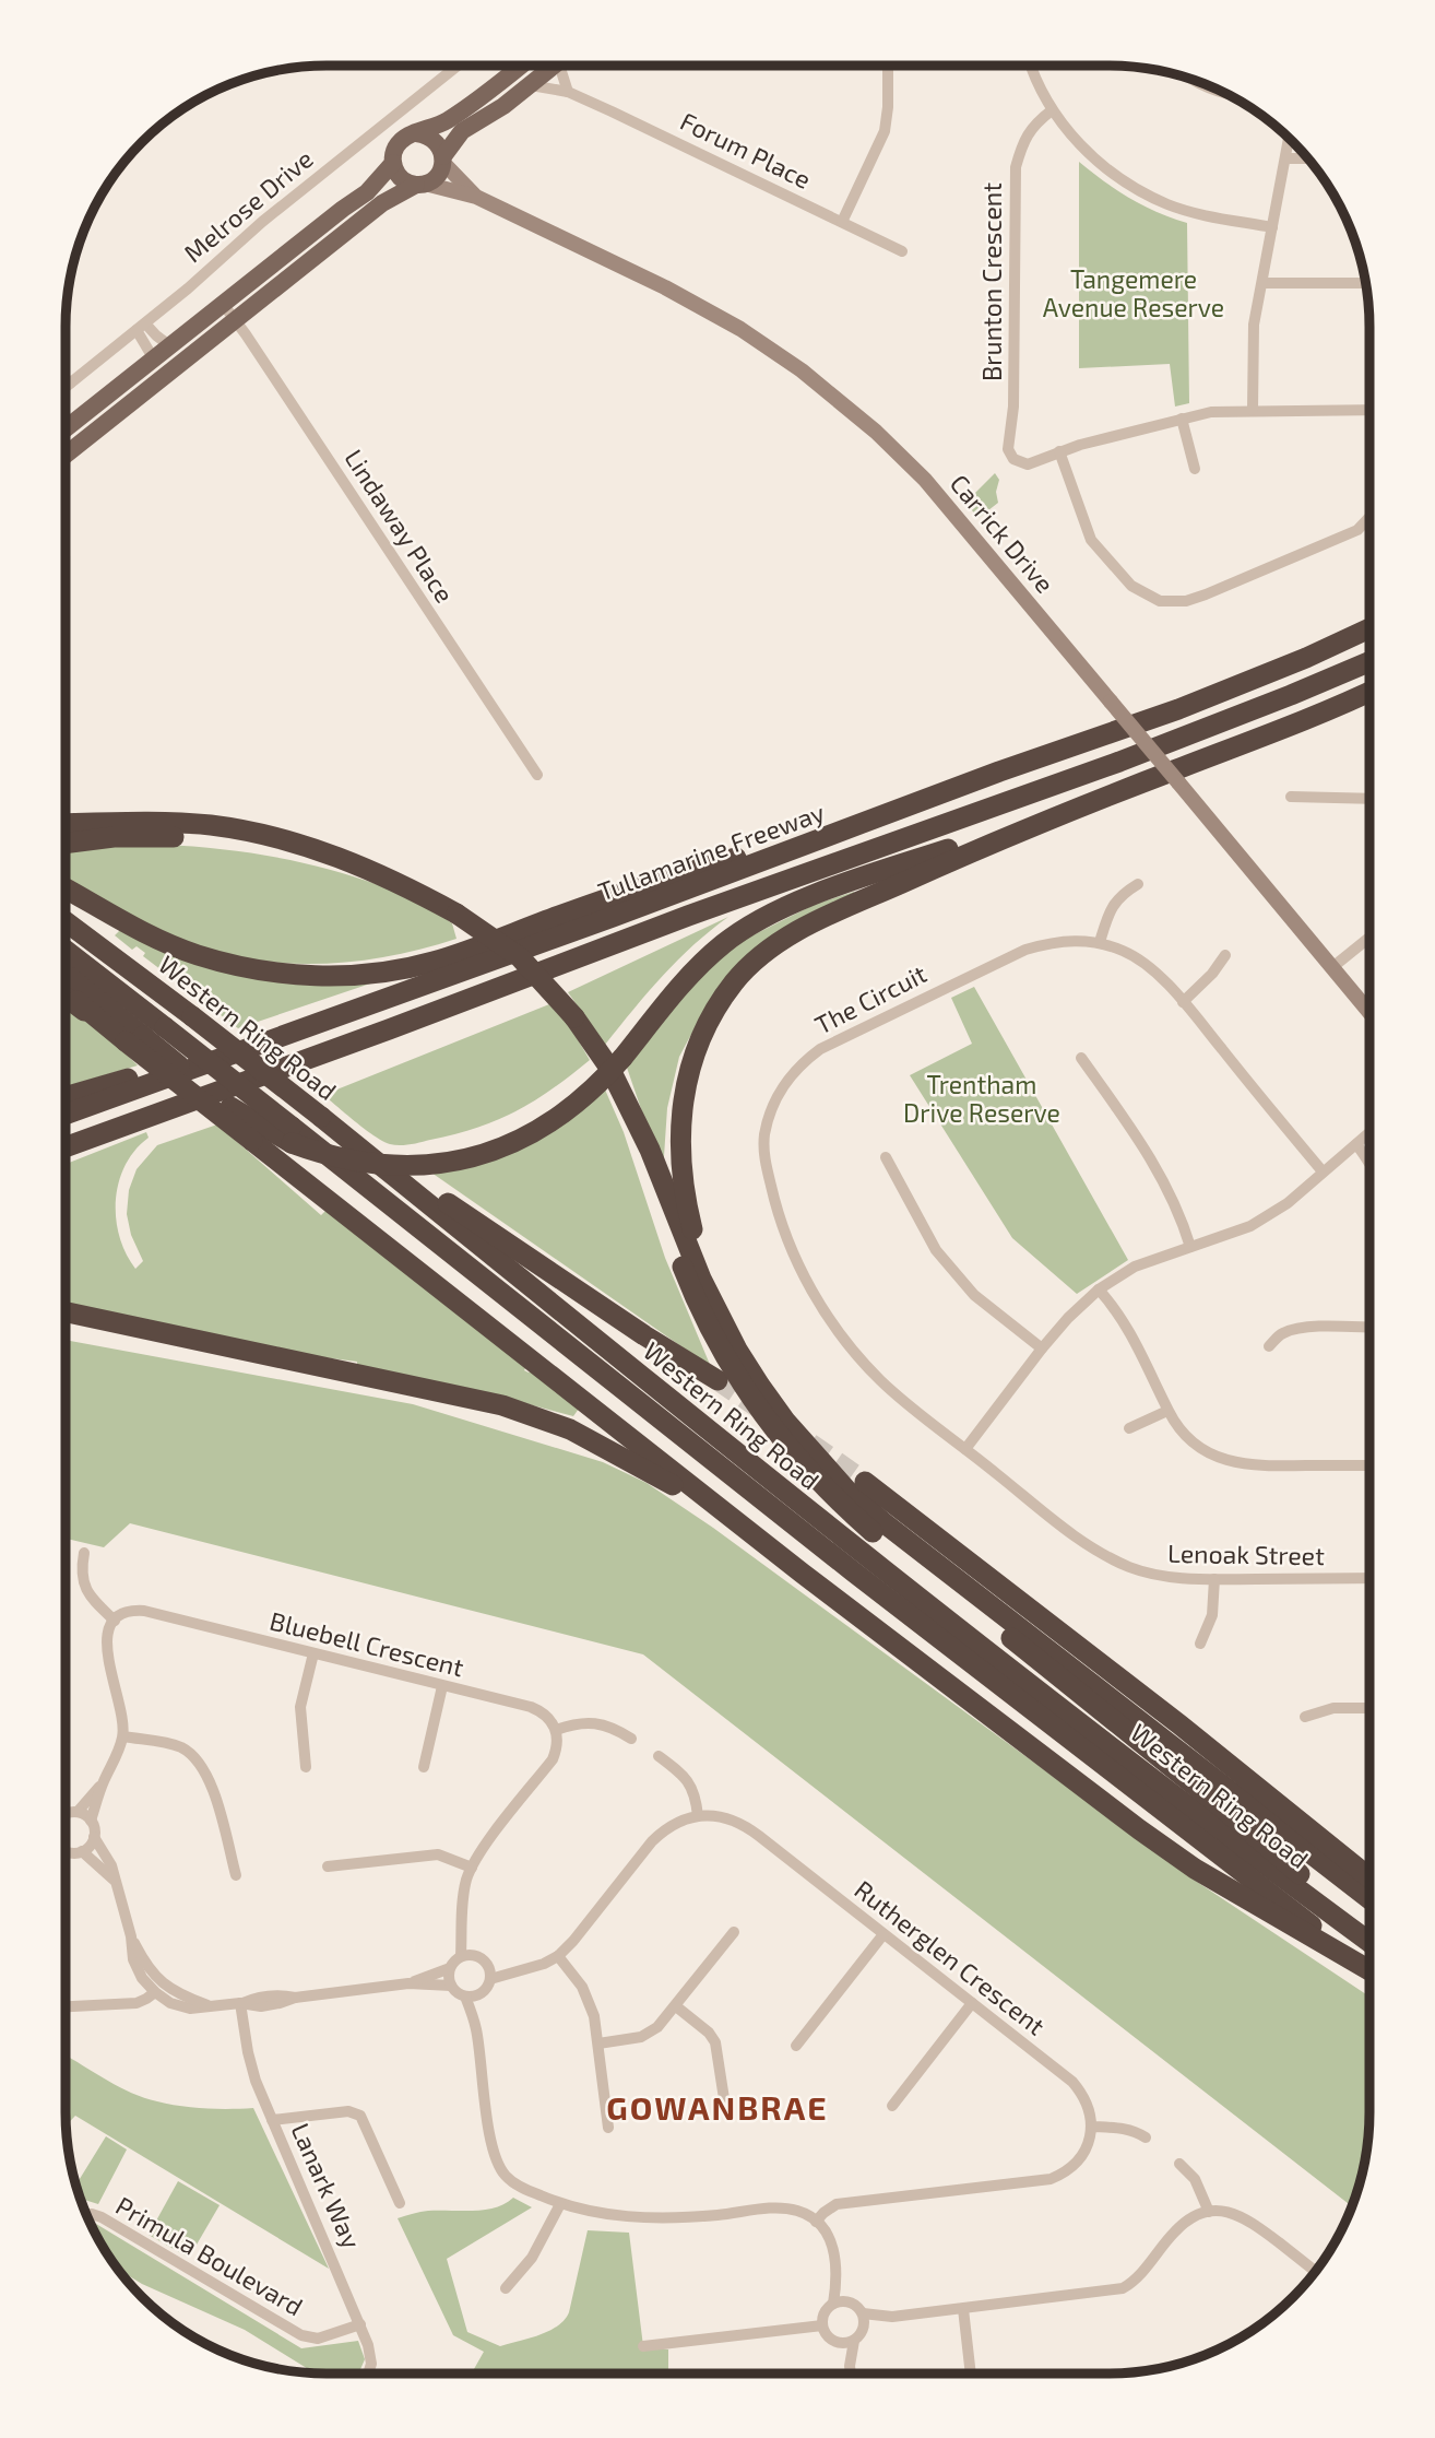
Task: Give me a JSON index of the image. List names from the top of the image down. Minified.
{"streets":{"highway":["Tullamarine Freeway","Western Ring Road"],"street":["Forum Place","Melrose Drive","Brunton Crescent","Lindaway Place","Carrick Drive","The Circuit","Lenoak Street","Bluebell Crescent","Rutherglen Crescent","Lanark Way","Primula Boulevard"]},"crossings":[["The Circuit","Lenoak Street"],["Lanark Way","Primula Boulevard"]],"districts":["GOWANBRAE"],"parks":["Tangemere Avenue Reserve","Trentham Drive Reserve"]}
